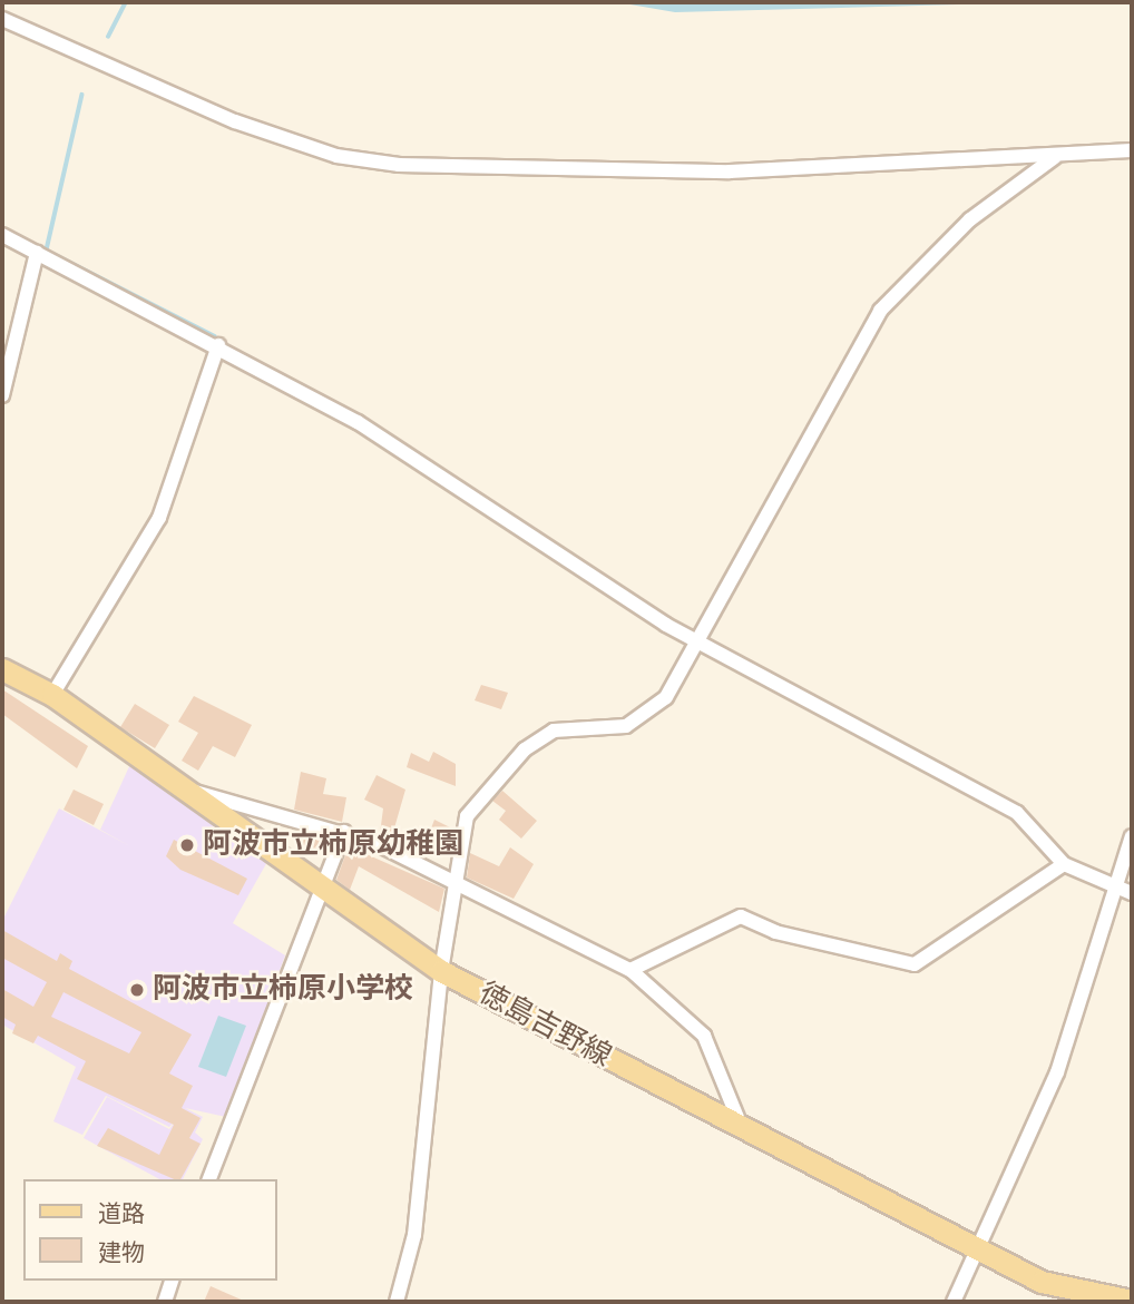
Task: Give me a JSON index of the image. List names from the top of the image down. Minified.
{"streets":{"main road":["徳島吉野線"]},"places":["阿波市立柿原幼稚園","阿波市立柿原小学校"],"legend":["道路","建物"]}
